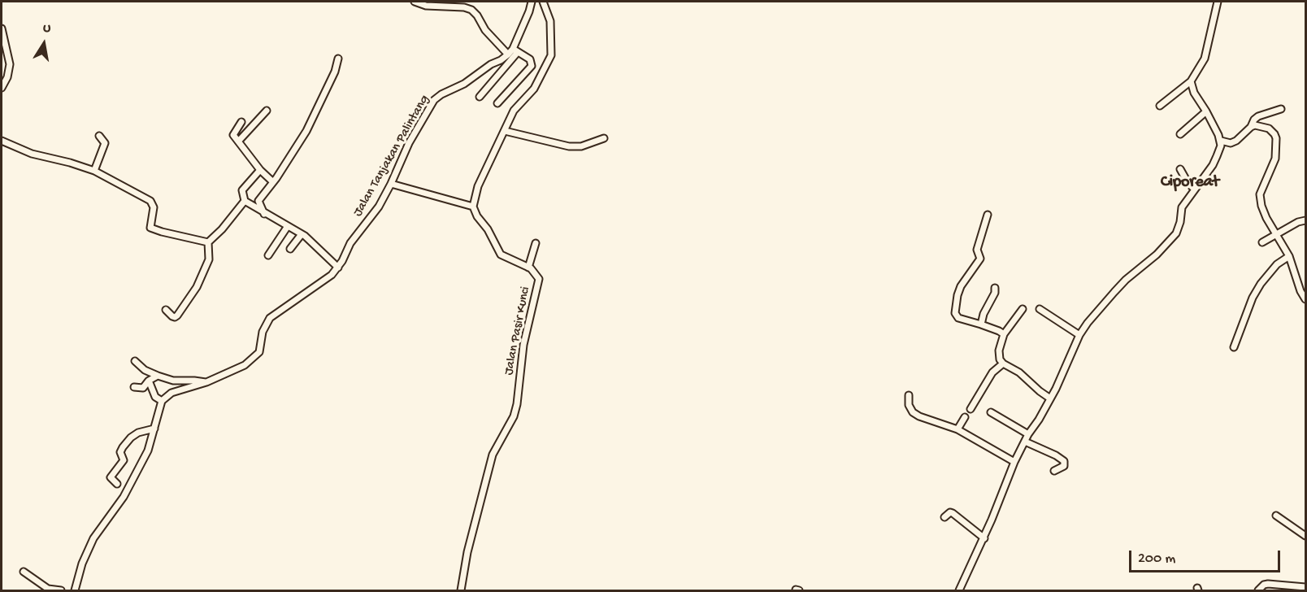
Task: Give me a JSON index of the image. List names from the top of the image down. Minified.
{"streets":{"street":["Jalan Tanjakan Palintang","Jalan Pasir Kunci"]},"districts":["Ciporeat"],"scale_bar":"200 m","north":"top"}
